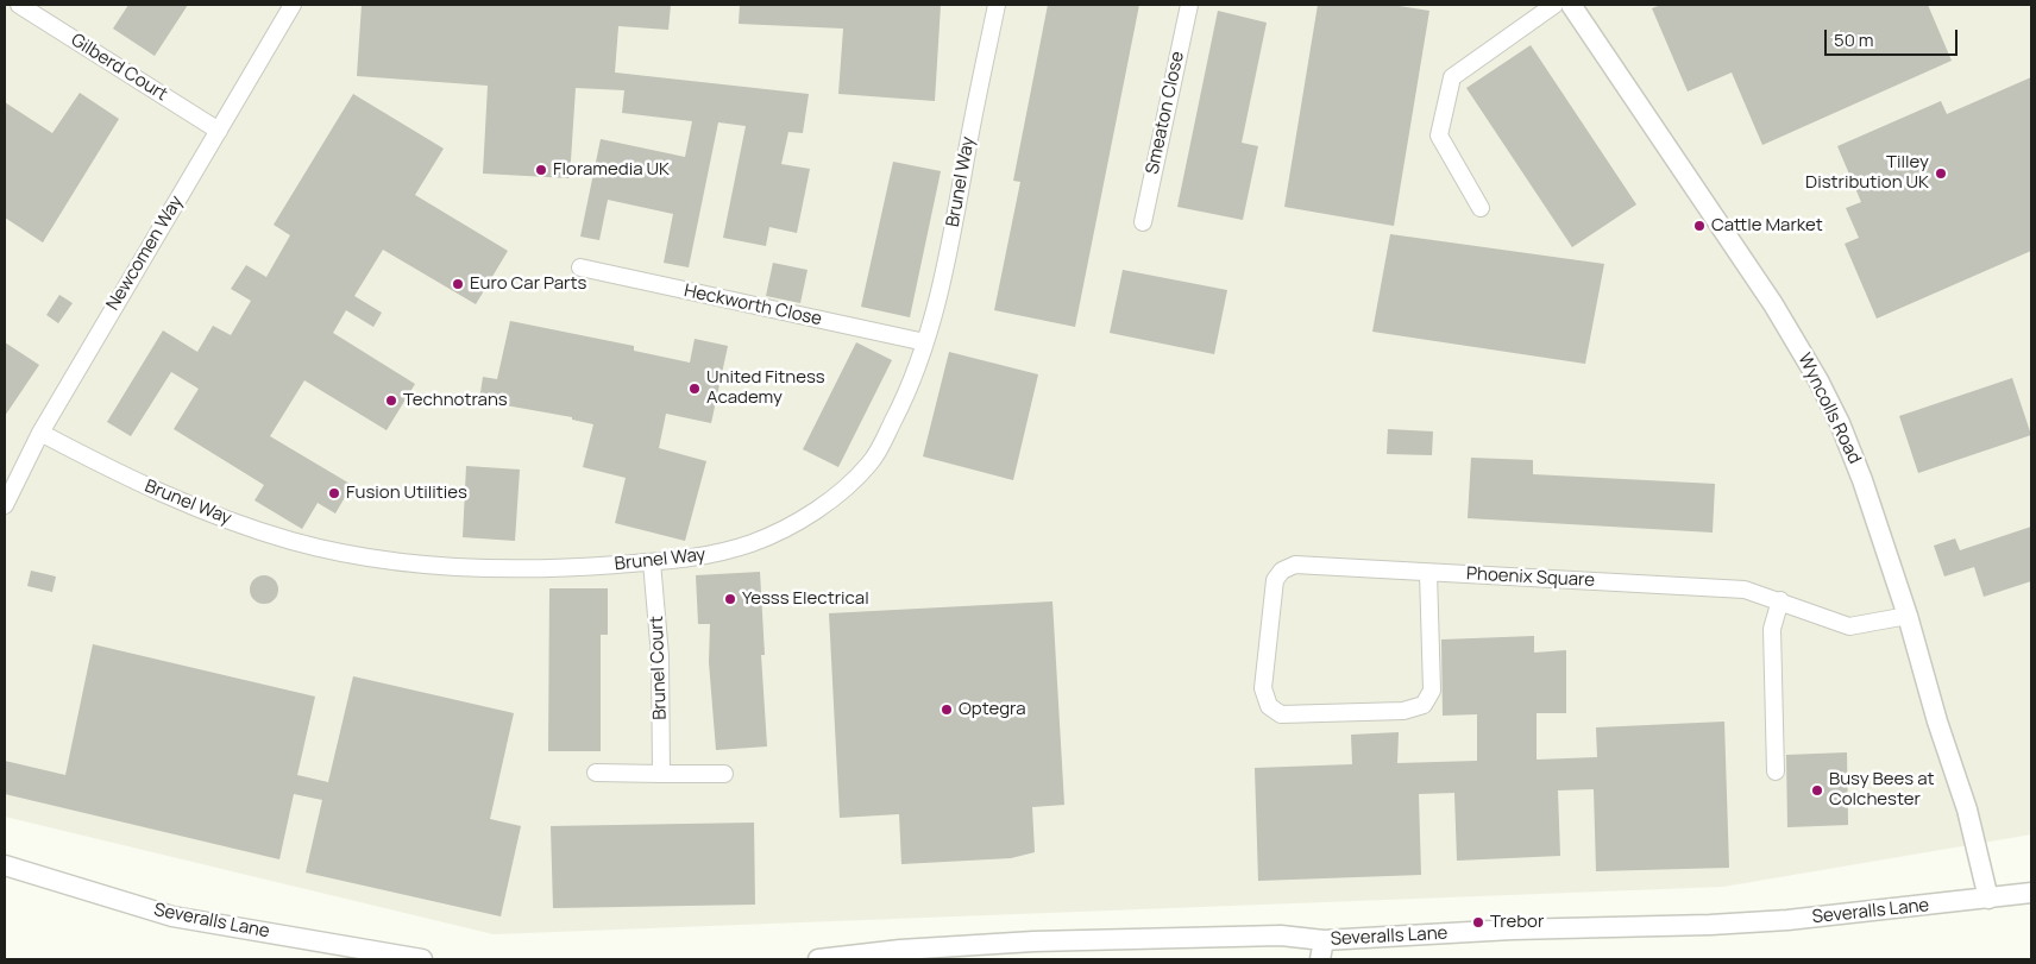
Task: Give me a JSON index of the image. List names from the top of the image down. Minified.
{"streets":{"street":["Gilberd Court","Smeaton Close","Brunel Way","Newcomen Way","Heckworth Close","Wyncolls Road","Phoenix Square","Brunel Court","Severalls Lane"]},"crossings":[["Gilberd Court","Newcomen Way"],["Brunel Way","Newcomen Way"],["Brunel Way","Heckworth Close"],["Brunel Way","Brunel Court"],["Wyncolls Road","Phoenix Square"],["Wyncolls Road","Severalls Lane"]],"places":["Floramedia UK","Tilley Distribution UK","Cattle Market","Euro Car Parts","United Fitness Academy","Technotrans","Fusion Utilities","Yesss Electrical","Optegra","Busy Bees at Colchester","Trebor"],"scale_bar":"50 m"}
